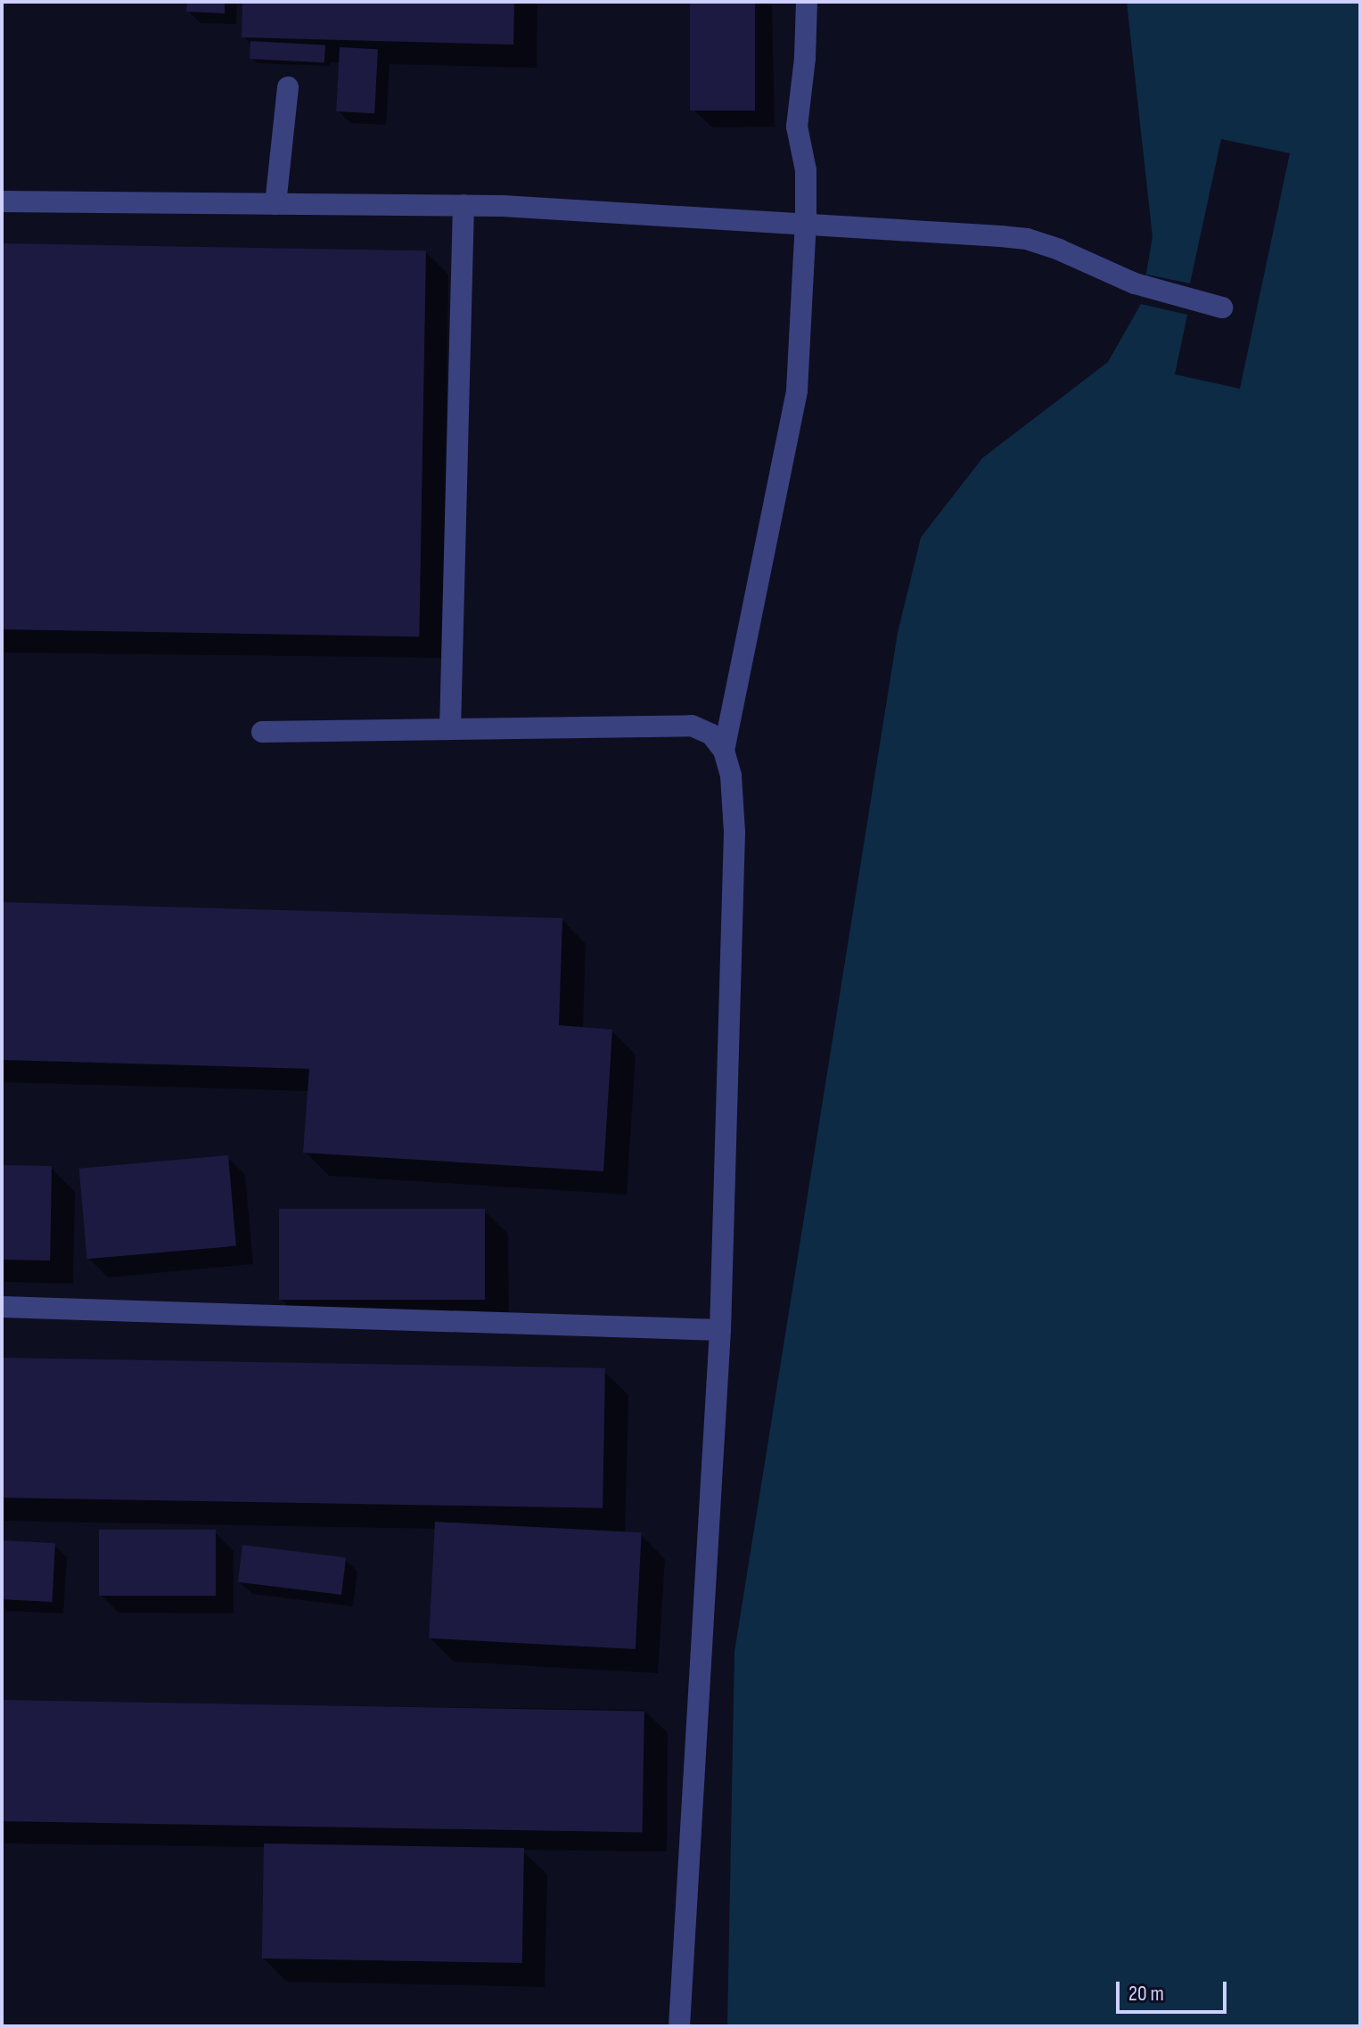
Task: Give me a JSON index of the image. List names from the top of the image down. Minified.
{"scale_bar":"20 m"}
